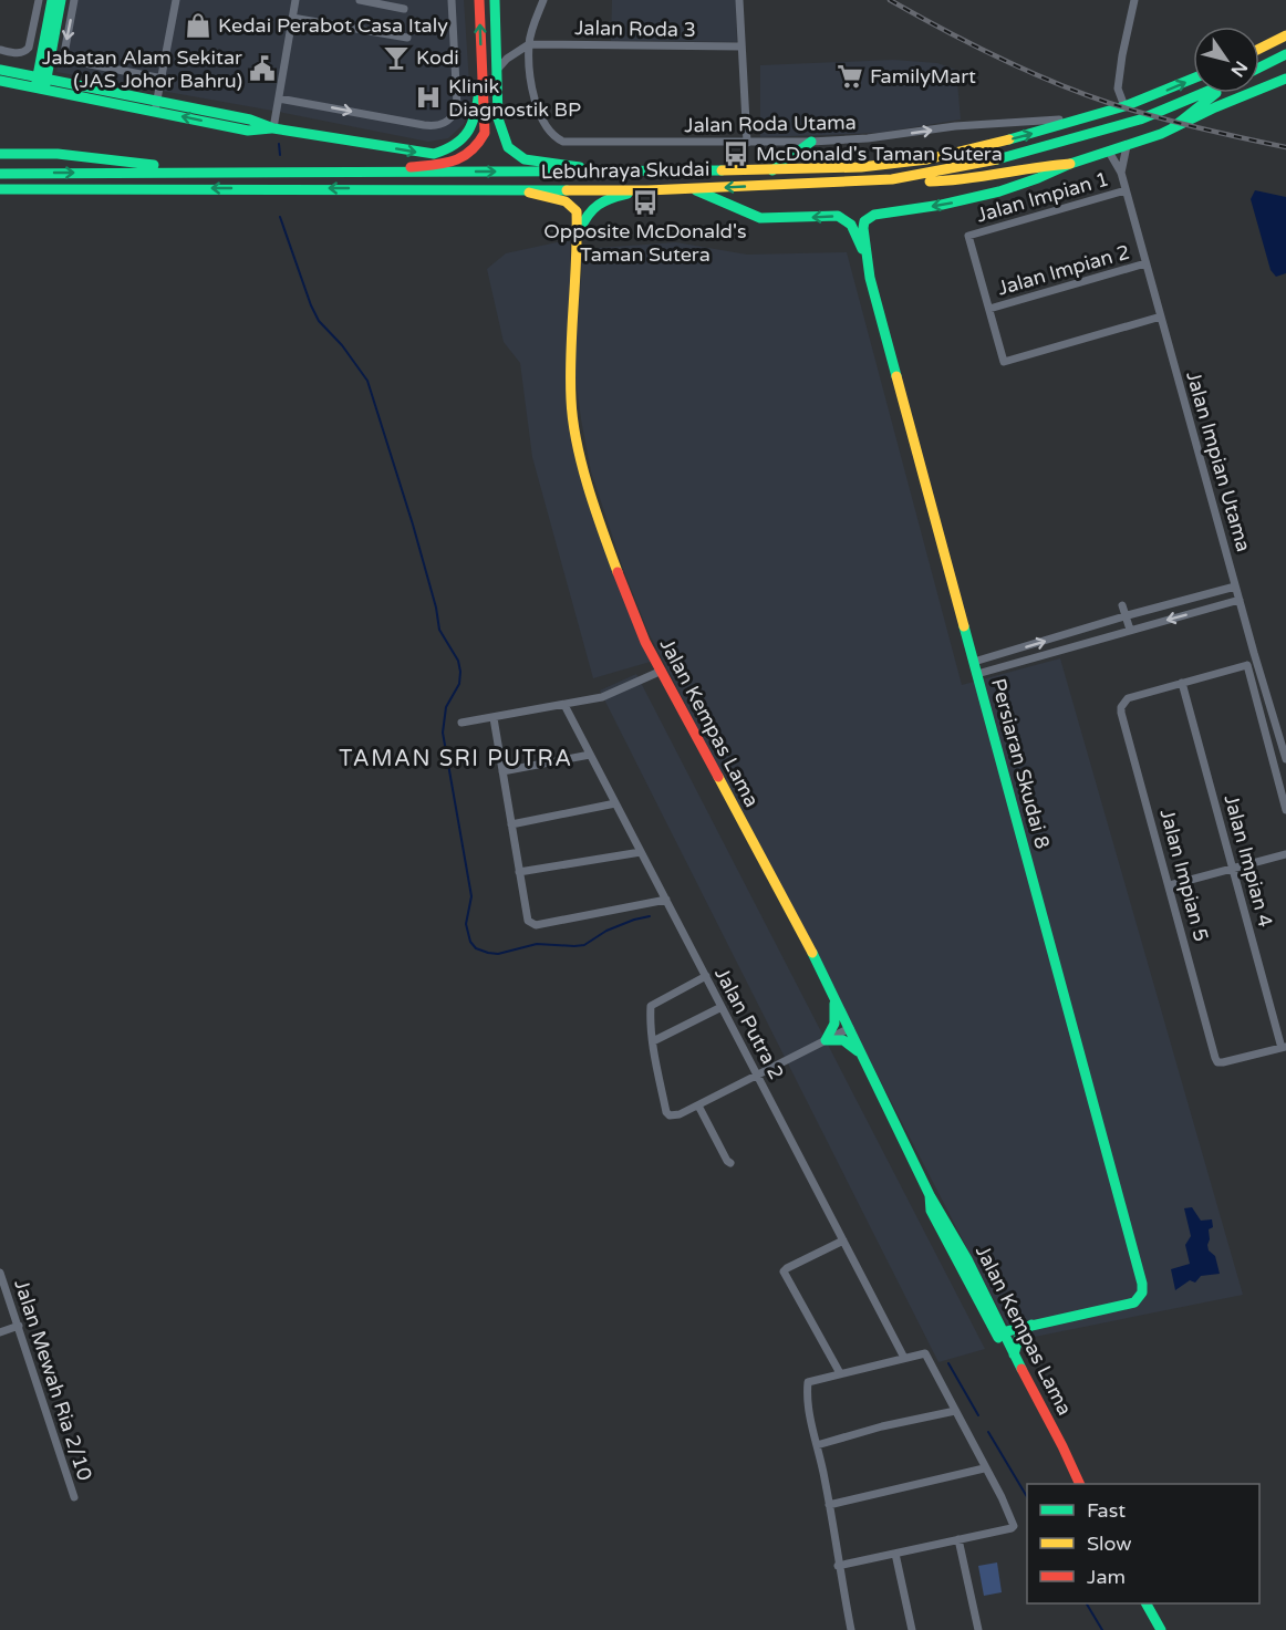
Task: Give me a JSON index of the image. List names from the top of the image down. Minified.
{"streets":{"main road":["Lebuhraya Skudai","Jalan Kempas Lama","Persiaran Skudai 8"],"street":["Jalan Roda 3","Jalan Roda Utama","Jalan Impian 1","Jalan Impian 2","Jalan Impian Utama","Jalan Impian 4","Jalan Impian 5","Jalan Putra 2","Jalan Mewah Ria 2/10"]},"crossings":[["Jalan Roda 3","Jalan Roda Utama"],["Jalan Roda Utama","Lebuhraya Skudai"],["Lebuhraya Skudai","Jalan Kempas Lama"],["Jalan Impian 1","Jalan Impian 2"],["Jalan Impian 1","Jalan Impian Utama"],["Jalan Impian 2","Jalan Impian Utama"],["Jalan Impian 4","Jalan Impian 5"]],"one_way":["Jalan Roda Utama"],"districts":["TAMAN SRI PUTRA"],"places":{"shop":["Kedai Perabot Casa Italy"],"bar":["Kodi"],"public building":["Jabatan Alam Sekitar (JAS Johor Bahru)"],"supermarket":["FamilyMart"],"hospital":["Klinik Diagnostik BP"],"bus stop":["McDonald's Taman Sutera","Opposite McDonald's Taman Sutera"]},"legend":["Fast","Slow","Jam"],"north":"bottom right"}
